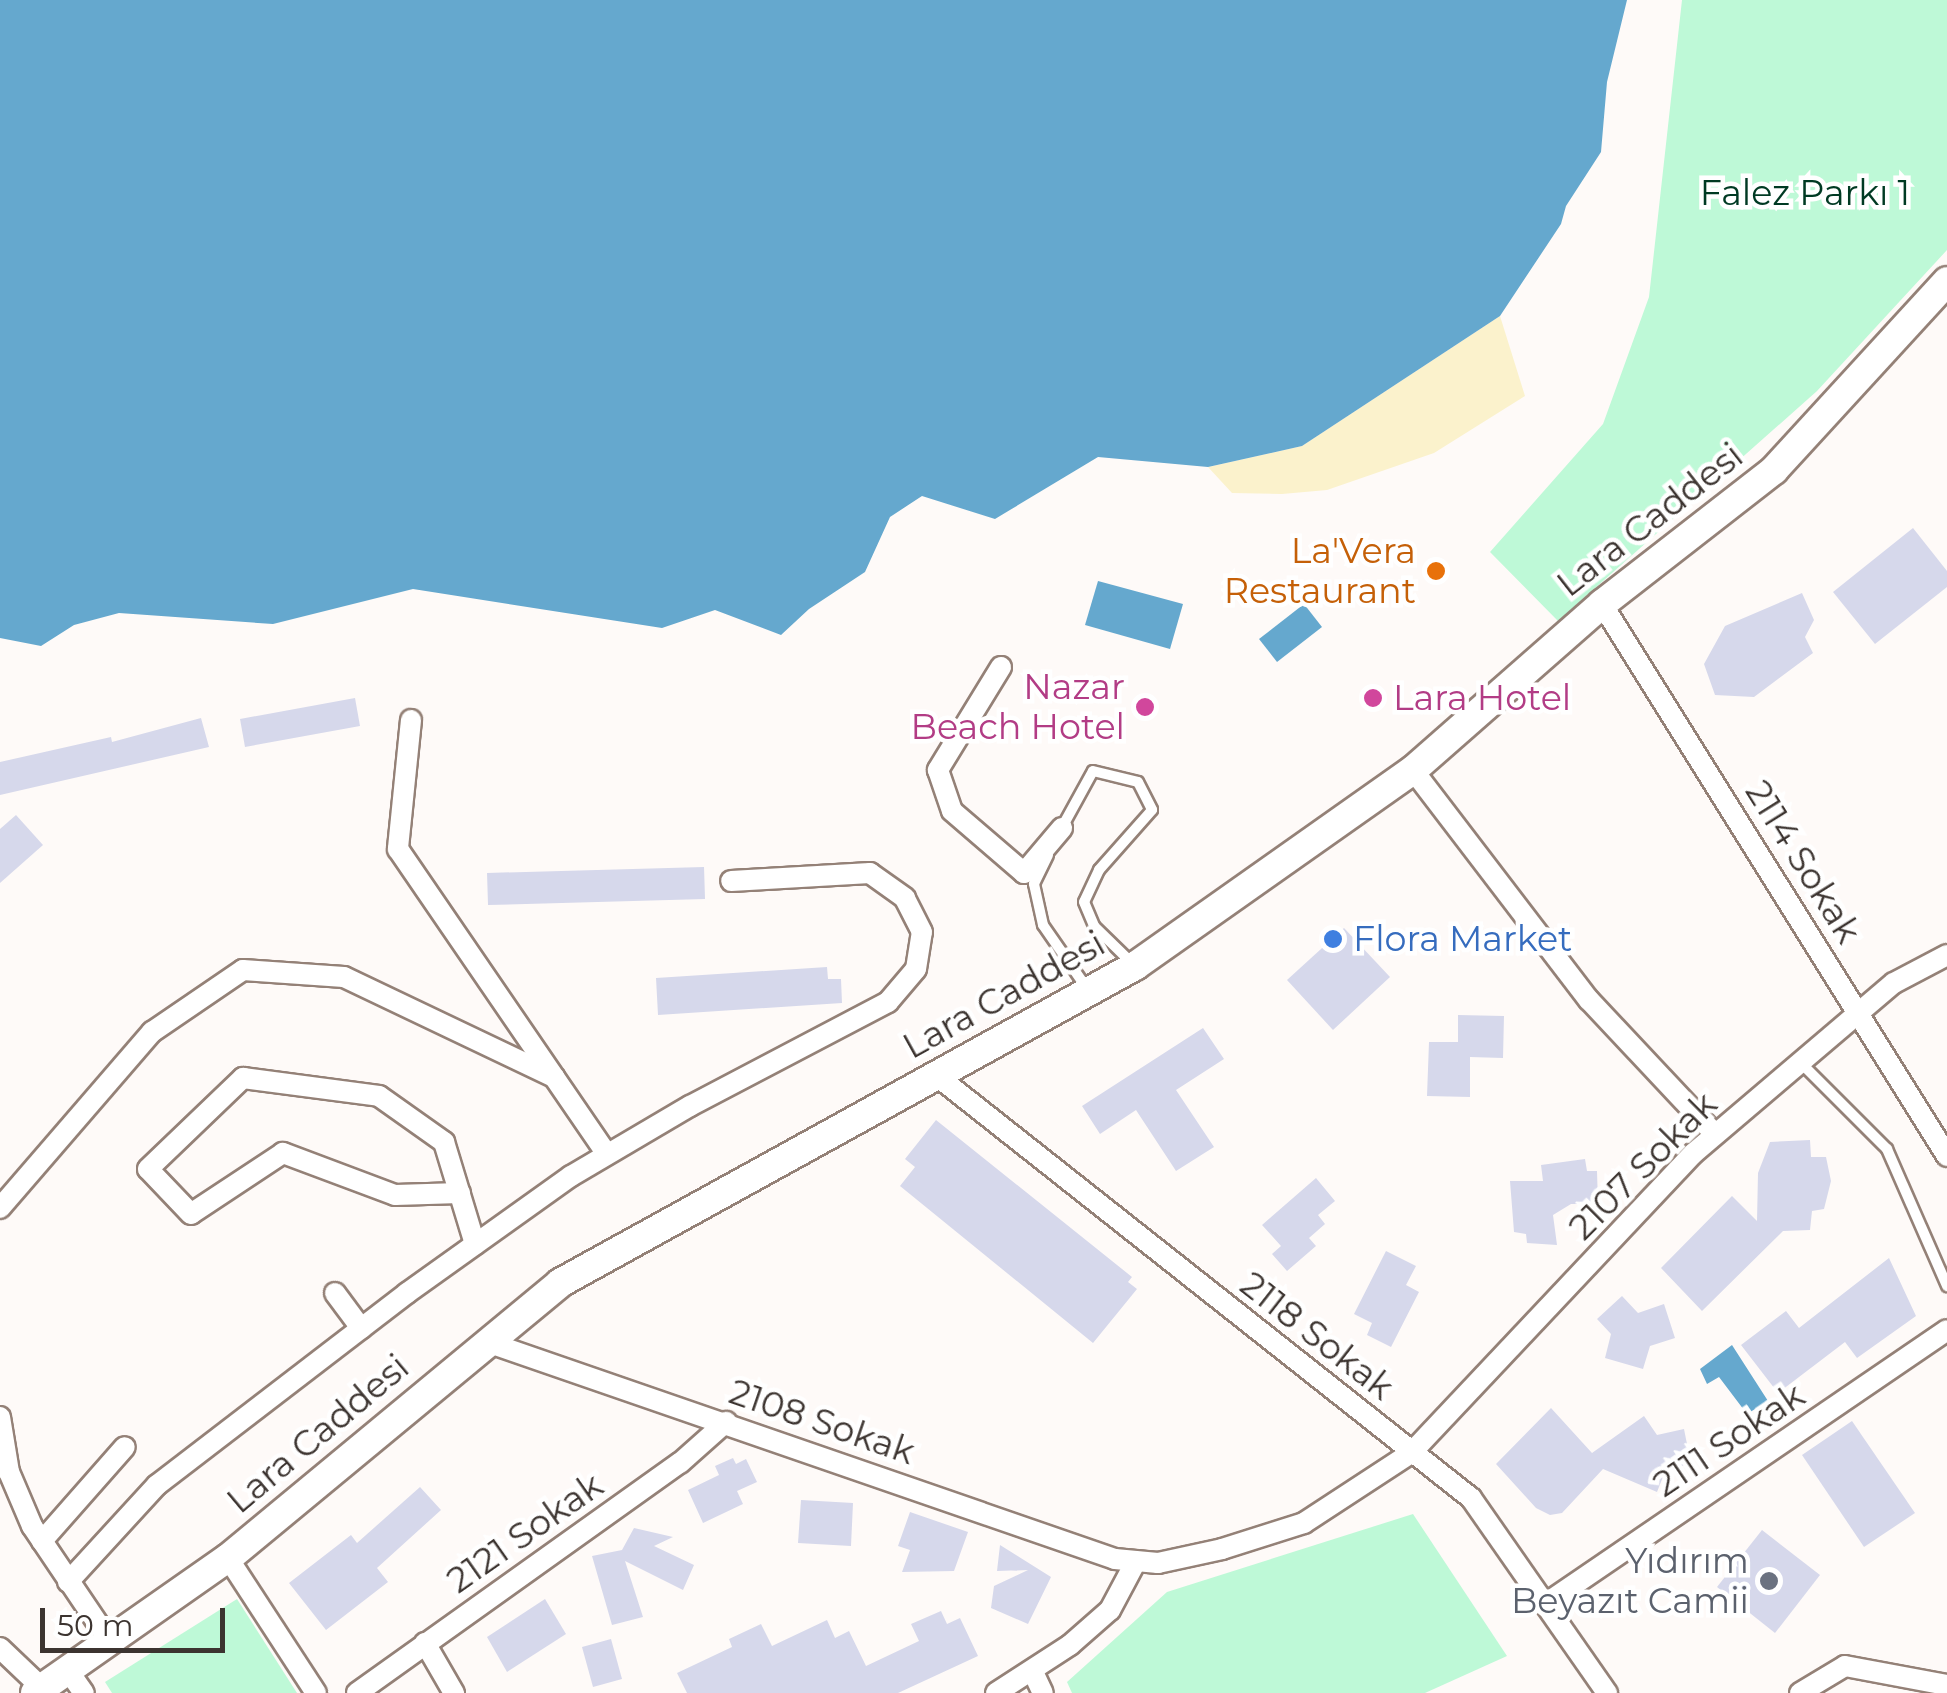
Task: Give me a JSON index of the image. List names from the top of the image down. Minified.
{"streets":{"street":["Lara Caddesi","2114 Sokak","2107 Sokak","2118 Sokak","2108 Sokak","2111 Sokak","2121 Sokak"]},"crossings":[["Lara Caddesi","2114 Sokak"],["Lara Caddesi","2118 Sokak"],["Lara Caddesi","2108 Sokak"],["2114 Sokak","2107 Sokak"],["2107 Sokak","2118 Sokak"],["2107 Sokak","2108 Sokak"],["2118 Sokak","2108 Sokak"],["2118 Sokak","2111 Sokak"],["2108 Sokak","2121 Sokak"]],"parks":["Falez Parkı 1"],"places":["La'Vera Restaurant","Lara Hotel","Nazar Beach Hotel","Flora Market","Yıdırım Beyazıt Camii"],"scale_bar":"50 m"}
